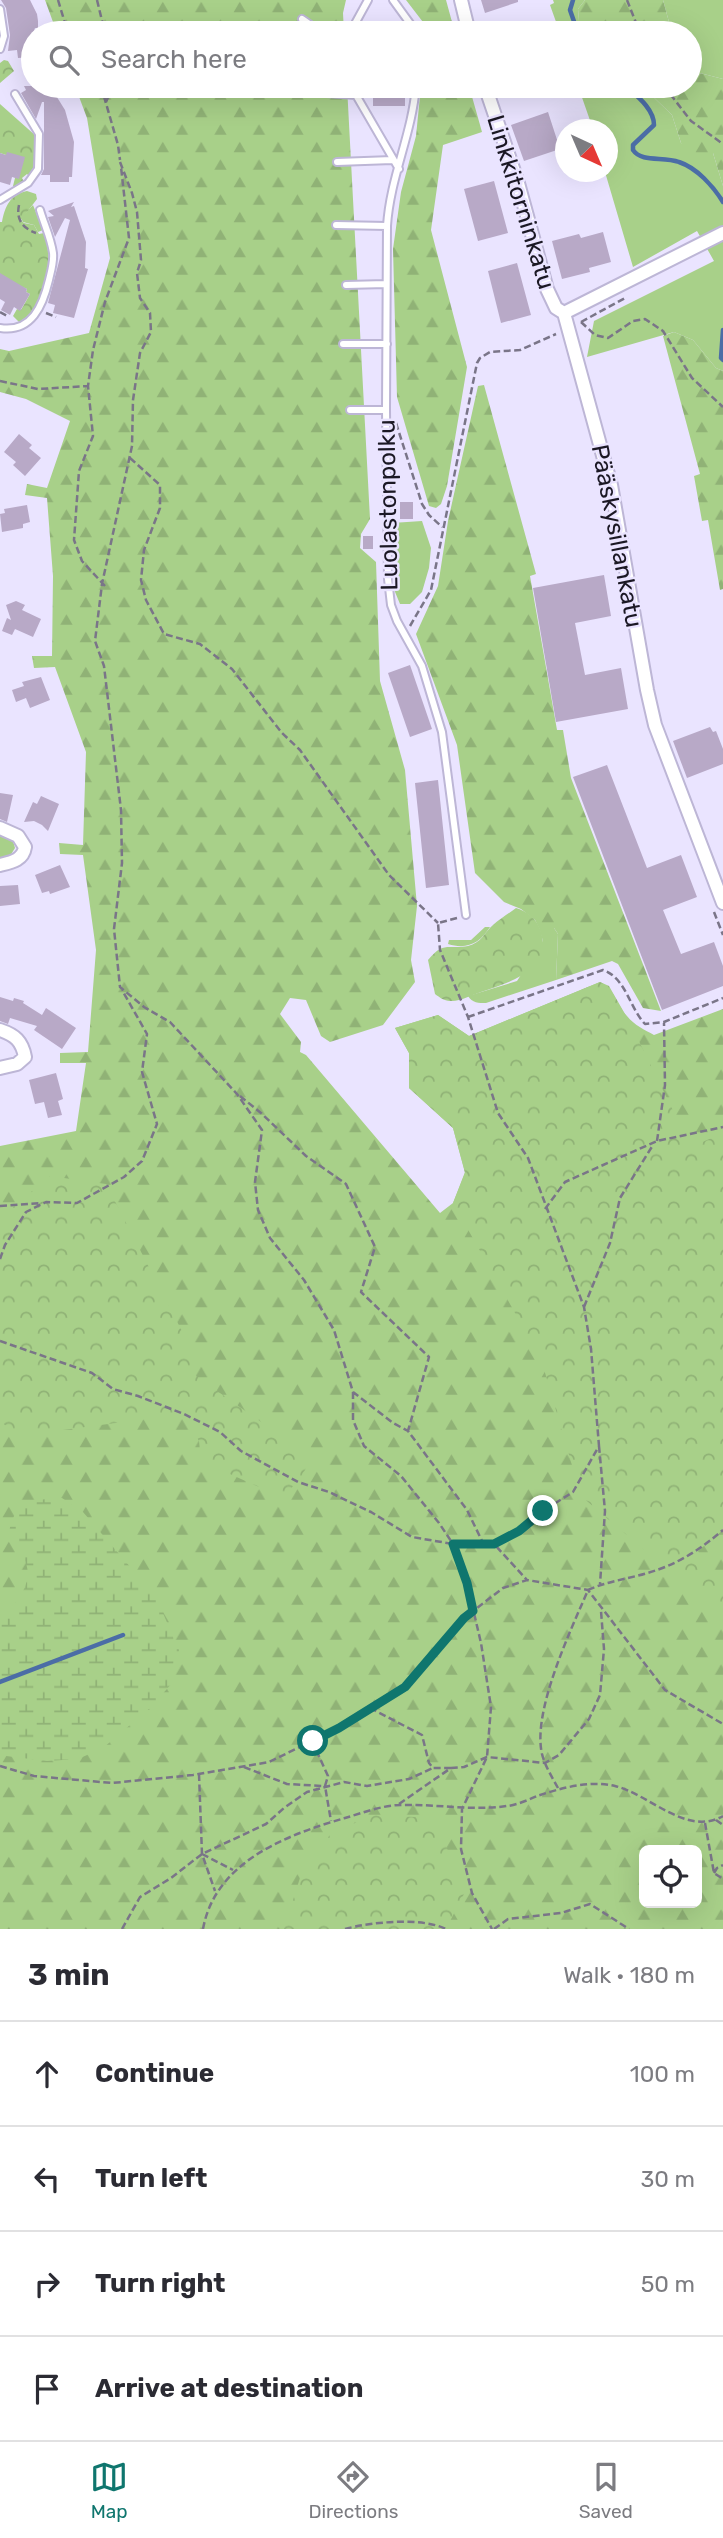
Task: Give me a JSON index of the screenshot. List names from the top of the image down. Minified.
{"streets":{"street":["Linkkitorninkatu","Pääskysillankatu"],"lane":["Luolastonpolku"]},"crossings":[["Linkkitorninkatu","Pääskysillankatu"]],"north":"bottom right","page":{"search":"Search here","heading":["3 min","Walk · 180 m"],"list":[["Continue","100 m"],["Turn left","30 m"],["Turn right","50 m"],"Arrive at destination"],"nav":["Map","Directions","Saved"]}}
